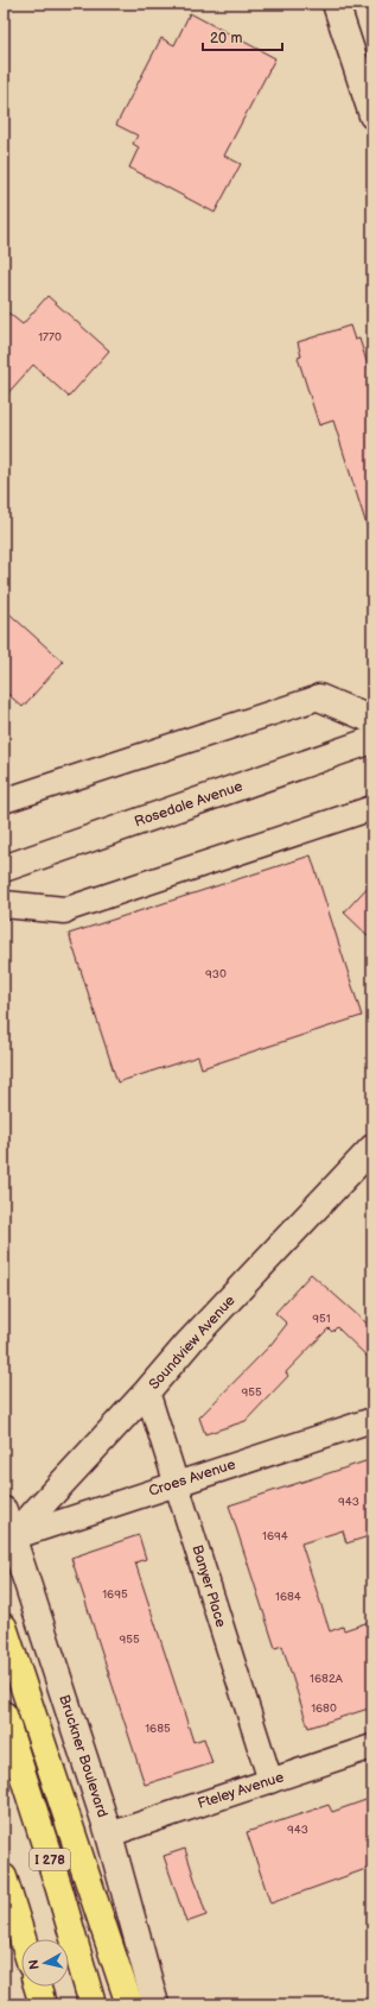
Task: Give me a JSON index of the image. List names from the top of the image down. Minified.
{"streets":{"highway":["I 278"],"main road":["Rosedale Avenue","Soundview Avenue","Bruckner Boulevard"],"street":["Croes Avenue","Banyer Place","Fteley Avenue"]},"crossings":[["Soundview Avenue","Croes Avenue"],["Soundview Avenue","Banyer Place"],["Soundview Avenue","Bruckner Boulevard"],["Croes Avenue","Banyer Place"],["Croes Avenue","Bruckner Boulevard"],["Banyer Place","Fteley Avenue"],["Bruckner Boulevard","Fteley Avenue"]],"house_numbers":["1770","930","951","955","943","1694","1695","1684","955","1682A","1680","1685","943"],"scale_bar":"20 m","north":"left"}
